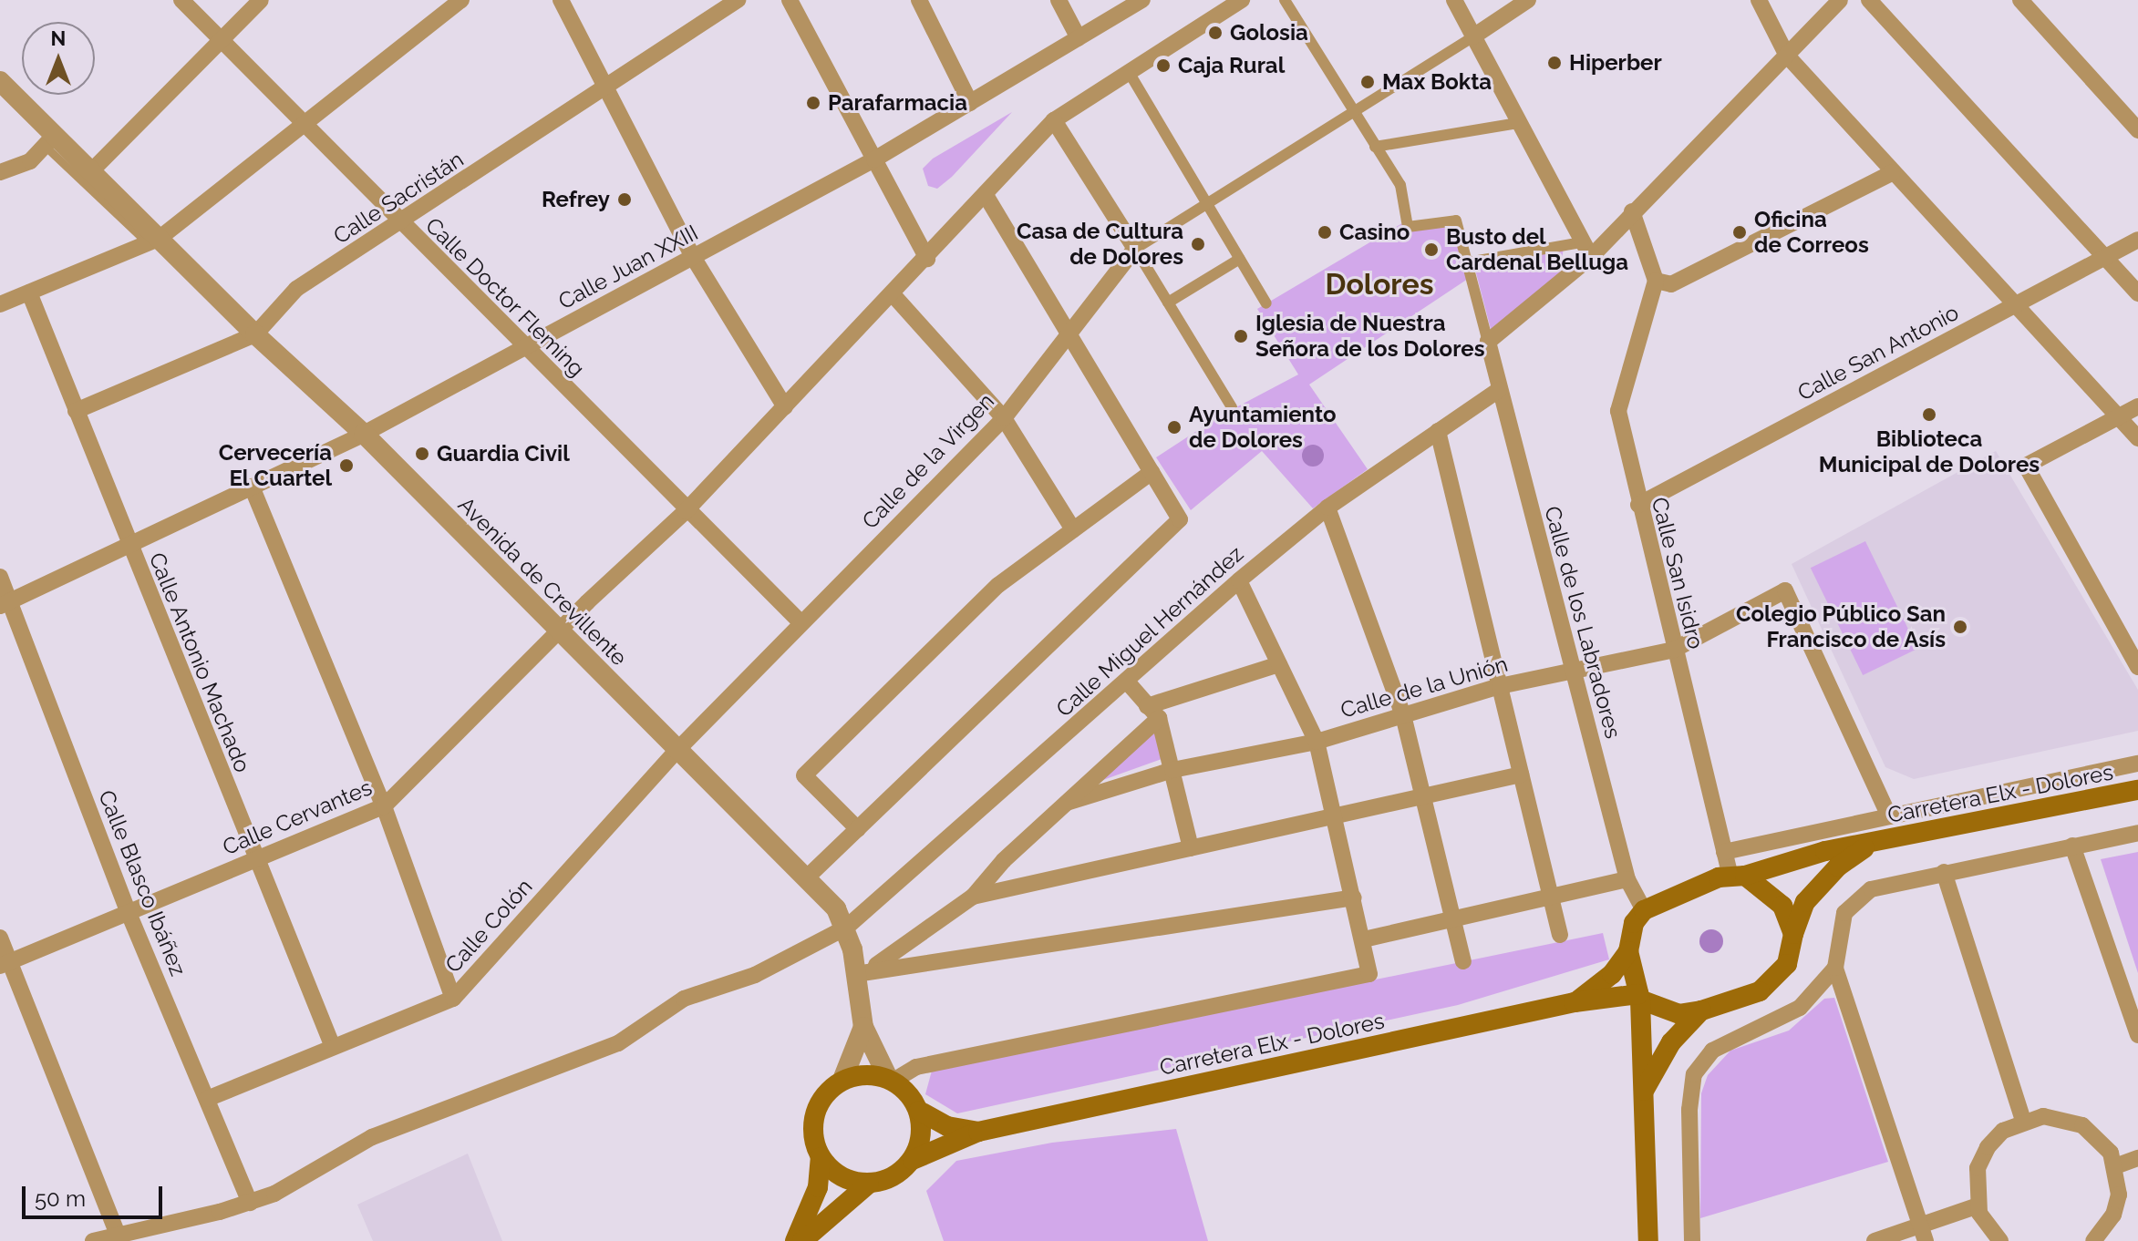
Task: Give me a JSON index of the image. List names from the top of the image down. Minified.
{"streets":{"main road":["Carretera Elx - Dolores"],"street":["Calle Sacristán","Calle Juan XXIII","Calle Doctor Fleming","Calle San Antonio","Calle de la Virgen","Calle San Isidro","Avenida de Crevillente","Calle de los Labradores","Calle Miguel Hernández","Calle Antonio Machado","Calle de la Unión","Calle Cervantes","Calle Blasco Ibáñez","Calle Colón"]},"crossings":[["Calle Sacristán","Calle Doctor Fleming"],["Calle Sacristán","Avenida de Crevillente"],["Calle Sacristán","Calle Antonio Machado"],["Calle Juan XXIII","Calle Doctor Fleming"],["Calle Juan XXIII","Avenida de Crevillente"],["Calle Juan XXIII","Calle Antonio Machado"],["Calle Juan XXIII","Calle Blasco Ibáñez"],["Calle Doctor Fleming","Calle de la Virgen"],["Calle Doctor Fleming","Calle Cervantes"],["Calle San Antonio","Calle San Isidro"],["Calle de la Virgen","Avenida de Crevillente"],["Calle de la Virgen","Calle Colón"],["Calle San Isidro","Calle de los Labradores"],["Calle San Isidro","Calle de la Unión"],["Calle San Isidro","Carretera Elx - Dolores"],["Avenida de Crevillente","Calle Miguel Hernández"],["Avenida de Crevillente","Carretera Elx - Dolores"],["Avenida de Crevillente","Calle Cervantes"],["Avenida de Crevillente","Calle Colón"],["Calle de los Labradores","Calle Miguel Hernández"],["Calle de los Labradores","Calle de la Unión"],["Calle de los Labradores","Carretera Elx - Dolores"],["Calle Miguel Hernández","Calle Blasco Ibáñez"],["Calle Antonio Machado","Calle Cervantes"],["Calle Antonio Machado","Calle Colón"],["Calle Cervantes","Calle Blasco Ibáñez"],["Calle Blasco Ibáñez","Calle Colón"]],"districts":["Dolores"],"places":["Golosia","Hiperber","Caja Rural","Max Bokta","Parafarmacia","Refrey","Casino","Oficina de Correos","Casa de Cultura de Dolores","Busto del Cardenal Belluga","Iglesia de Nuestra Señora de los Dolores","Biblioteca Municipal de Dolores","Ayuntamiento de Dolores","Guardia Civil","Cervecería El Cuartel","Colegio Público San Francisco de Asís"],"scale_bar":"50 m","north":"top"}
